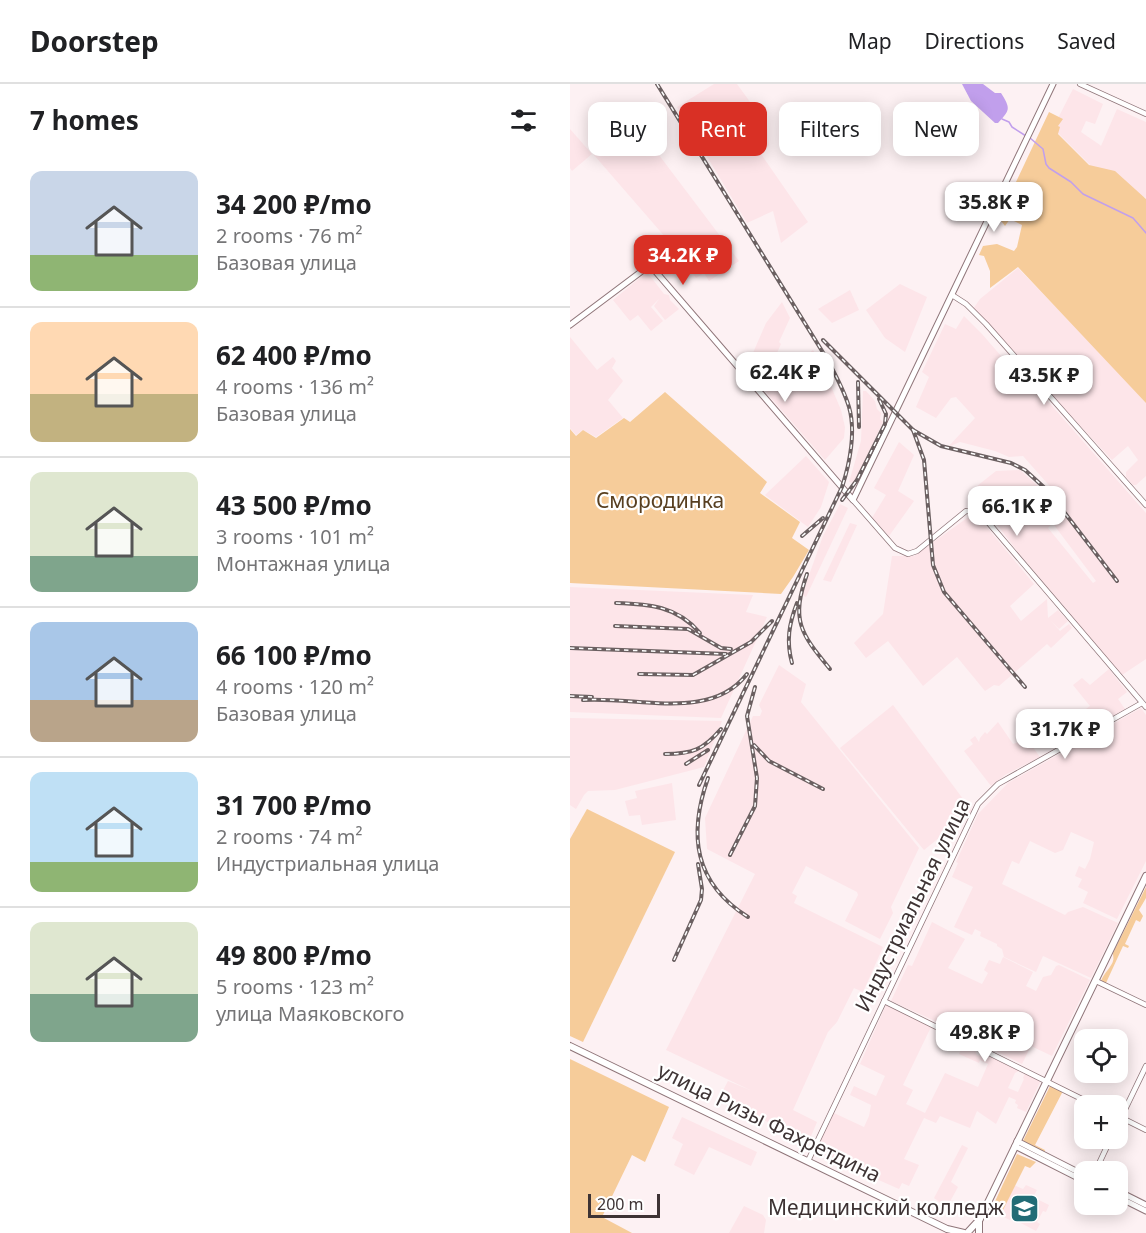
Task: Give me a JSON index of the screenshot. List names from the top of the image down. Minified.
{"streets":{"main road":["улица Ризы Фахретдина"],"street":["Индустриальная улица"]},"crossings":[["Индустриальная улица","улица Ризы Фахретдина"]],"parks":["Смородинка"],"places":{"school or university":["Медицинский колледж"]},"scale_bar":"200 m","page":{"header":"Doorstep","nav":["Map","Directions","Saved"],"heading":"7 homes","chip":["Buy","Rent","Filters","New"],"list":[{"name":"34 200 ₽/mo","note":"2 rooms · 76 m² · Базовая улица"},{"name":"62 400 ₽/mo","note":"4 rooms · 136 m² · Базовая улица"},{"name":"43 500 ₽/mo","note":"3 rooms · 101 m² · Монтажная улица"},{"name":"66 100 ₽/mo","note":"4 rooms · 120 m² · Базовая улица"},{"name":"31 700 ₽/mo","note":"2 rooms · 74 m² · Индустриальная улица"},{"name":"49 800 ₽/mo","note":"5 rooms · 123 m² · улица Маяковского"}],"price":["35.8K ₽","34.2K ₽","62.4K ₽","43.5K ₽","66.1K ₽","31.7K ₽","49.8K ₽"],"map_buttons":["+","−"],"scale":"200 m"}}
